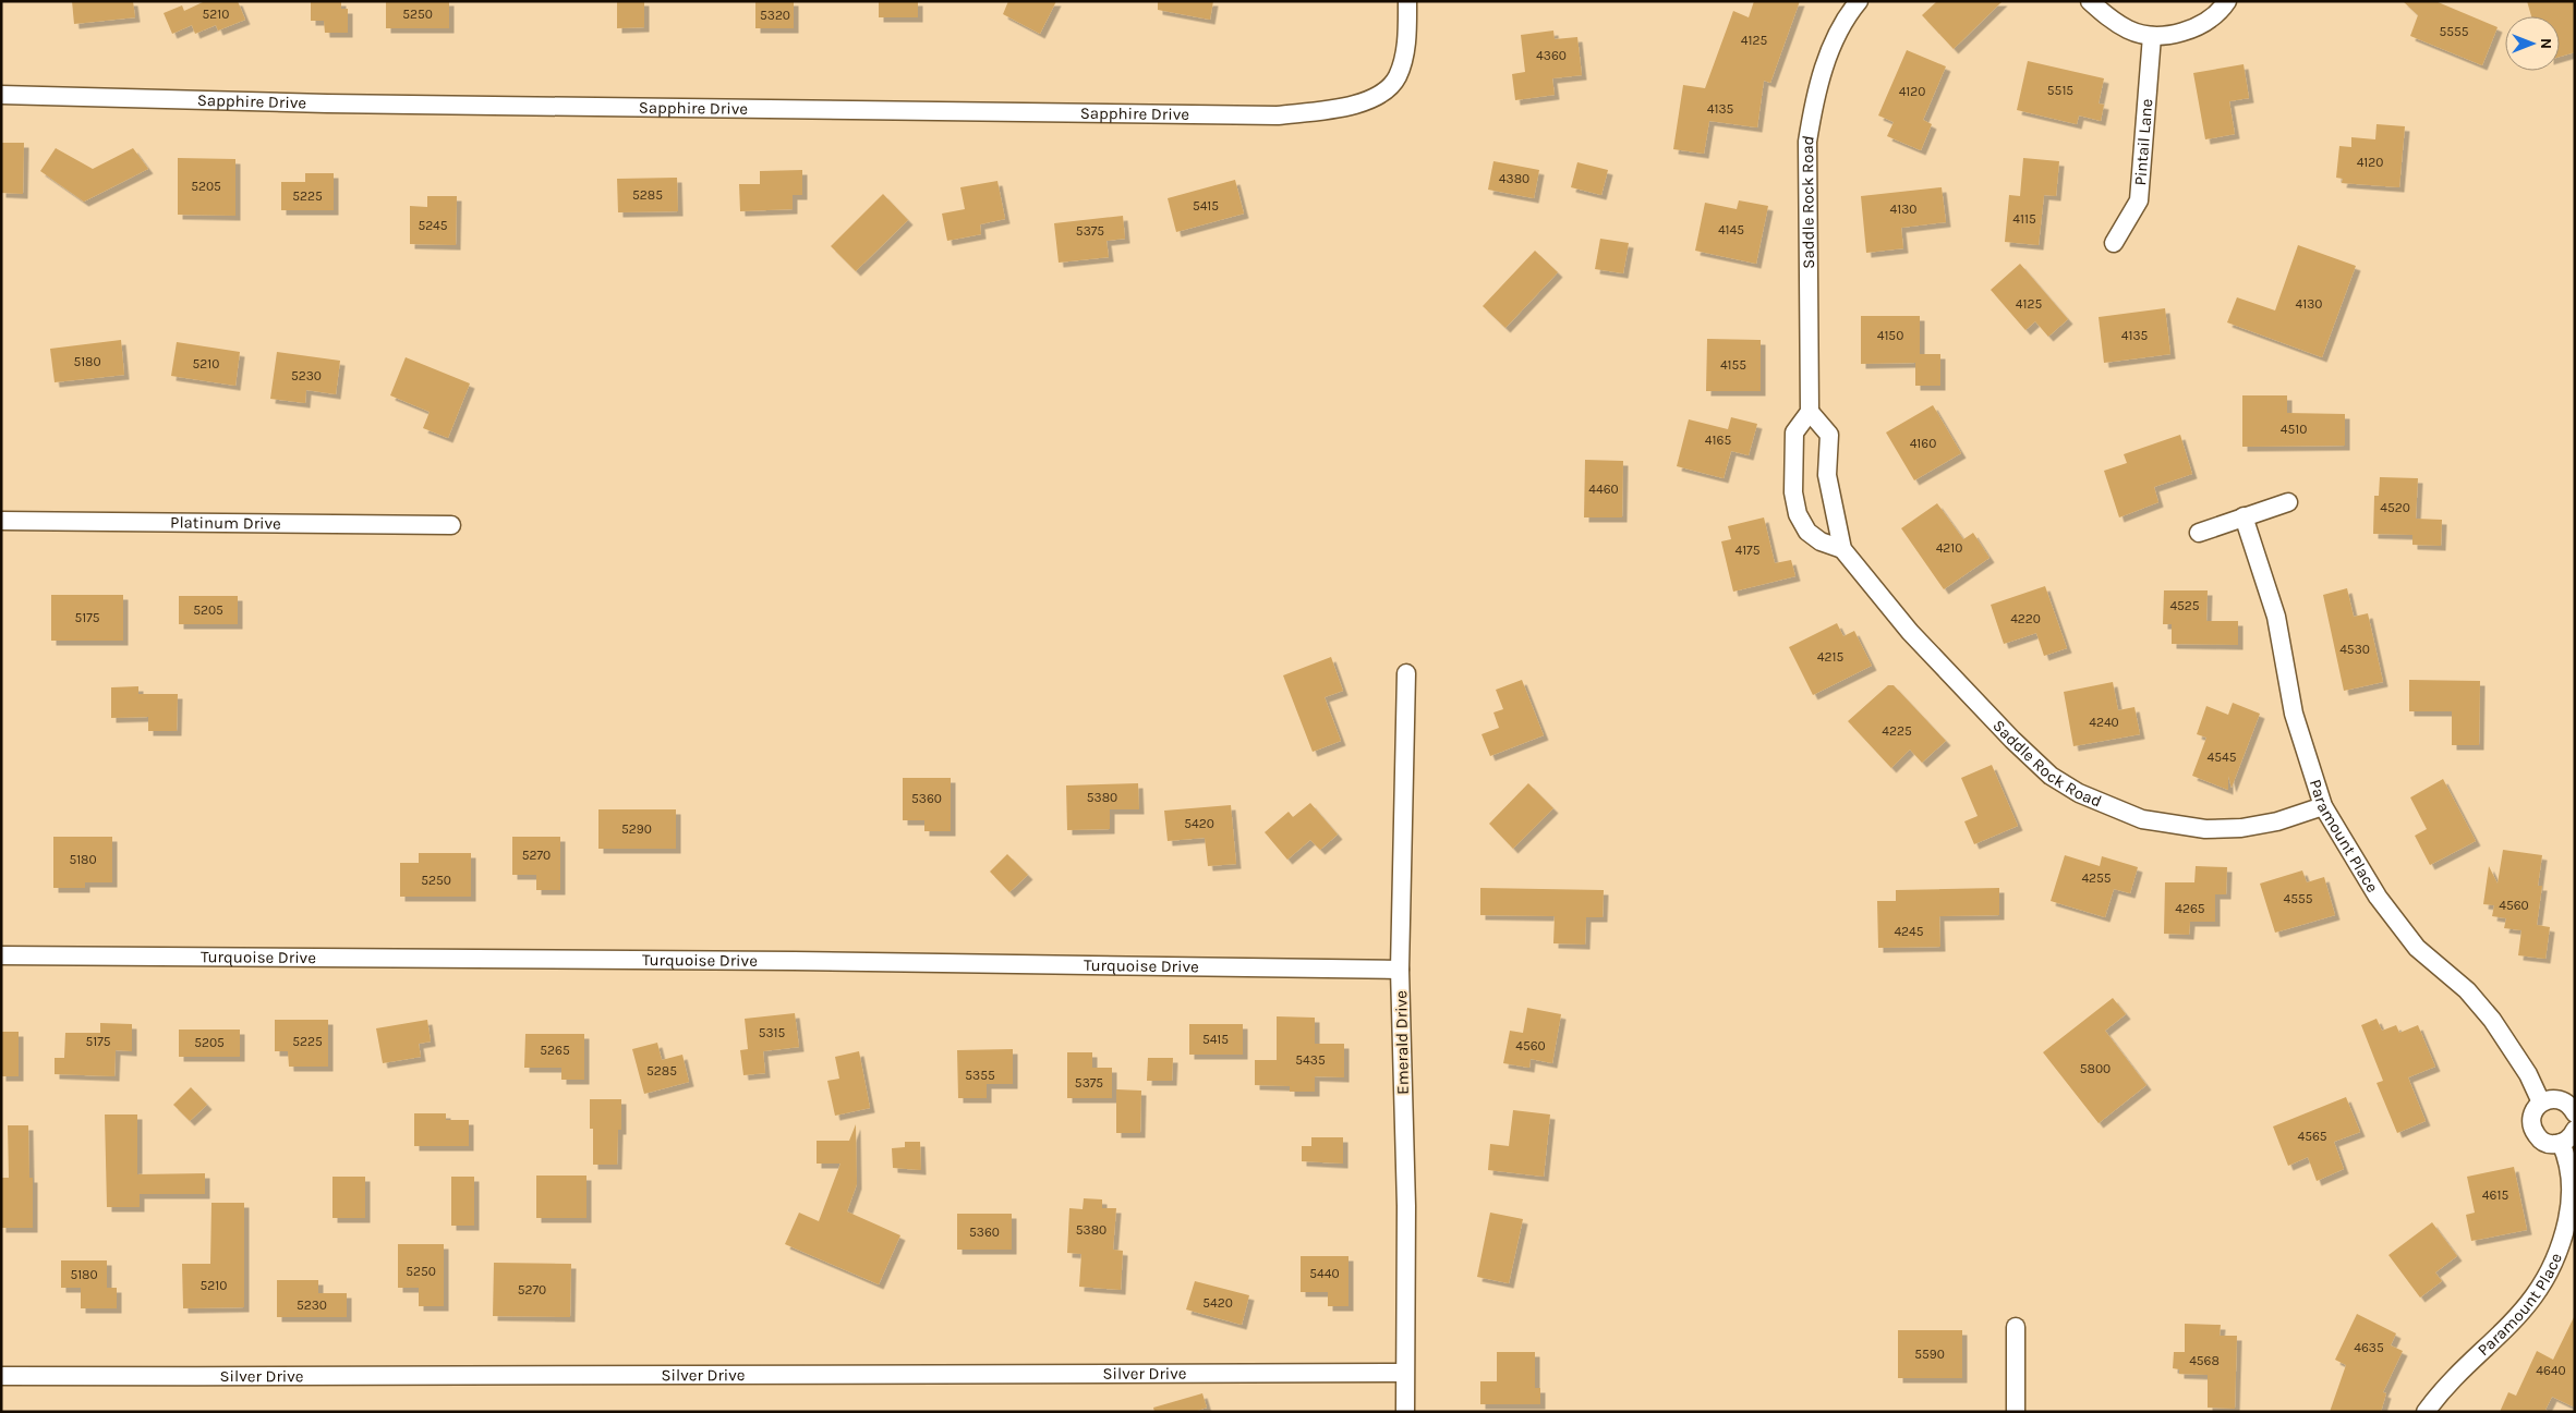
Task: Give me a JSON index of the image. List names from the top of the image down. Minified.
{"streets":{"street":["Sapphire Drive","Pintail Lane","Saddle Rock Road","Platinum Drive","Paramount Place","Turquoise Drive","Emerald Drive","Silver Drive"]},"crossings":[["Saddle Rock Road","Paramount Place"],["Turquoise Drive","Emerald Drive"],["Emerald Drive","Silver Drive"]],"house_numbers":["5210","5250","5320","5555","4125","4360","5515","4120","4135","4120","4380","5205","5285","5225","5415","4130","4115","5245","4145","5375","4125","4130","4150","4135","5180","5210","4155","5230","4510","4165","4160","4460","4520","4210","4175","4525","5205","5175","4220","4530","4215","4240","4225","4545","5380","5360","5420","5290","5270","5180","4255","5250","4555","4560","4265","4245","5315","5415","5175","5225","5205","4560","5265","5435","5800","5285","5355","5375","4565","4615","5380","5360","5250","5440","5180","5210","5270","5420","5230","4635","5590","4568","4640"],"north":"right"}
